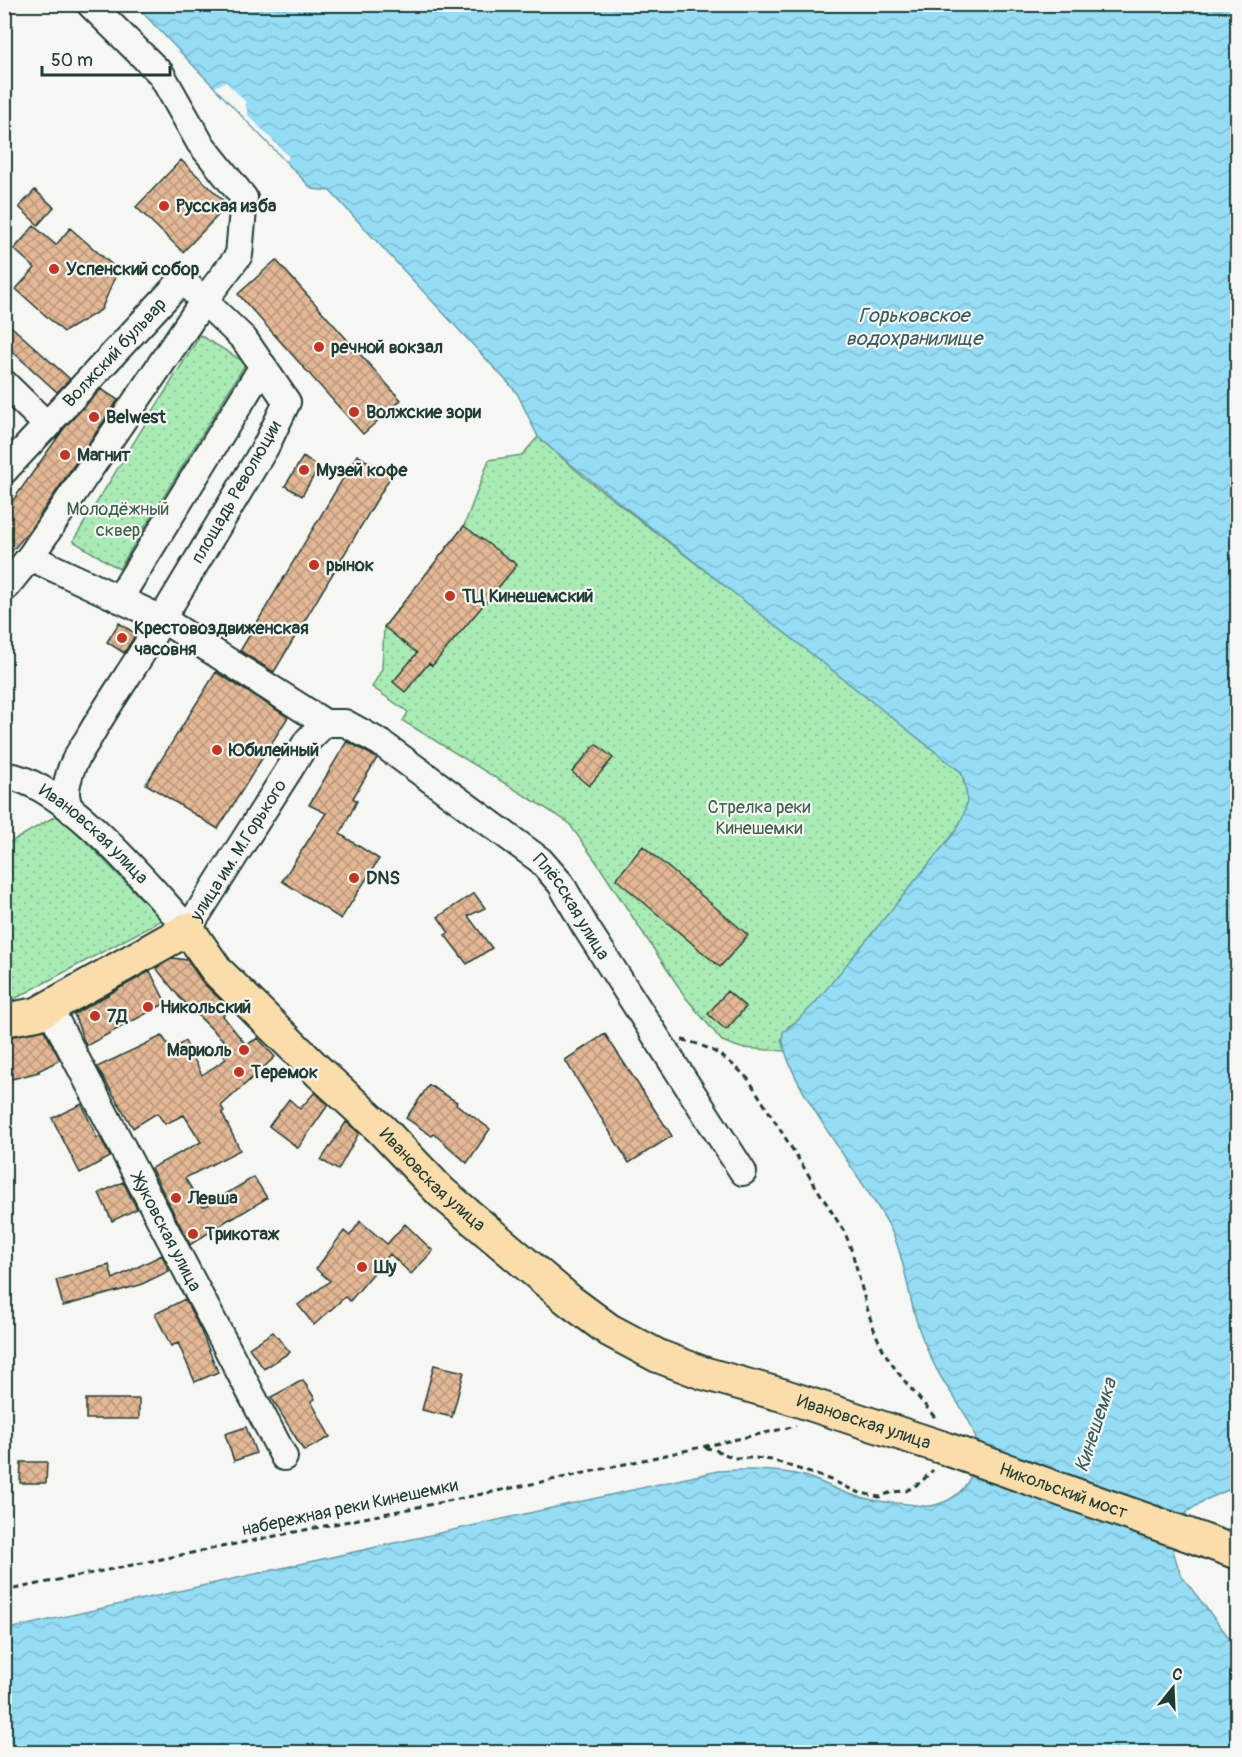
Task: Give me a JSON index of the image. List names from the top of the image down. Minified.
{"streets":{"main road":["Ивановская улица","улица им. М.Горького","Никольский мост"],"street":["Волжский бульвар","площадь Революции","Плёсская улица","Жуковская улица"],"path":["набережная реки Кинешемки"]},"crossings":[["Волжский бульвар","площадь Революции"],["Ивановская улица","улица им. М.Горького"],["Ивановская улица","Никольский мост"],["Ивановская улица","набережная реки Кинешемки"],["улица им. М.Горького","Плёсская улица"],["улица им. М.Горького","Жуковская улица"],["Никольский мост","набережная реки Кинешемки"]],"water":["Горьковское водохранилище","Кинешемка"],"parks":["Молодёжный сквер","Стрелка реки Кинешемки"],"places":["Русская изба","Успенский собор","речной вокзал","Волжские зори","Belwest","Магнит","Музей кофе","рынок","ТЦ Кинешемский","Крестовоздвиженская часовня","Юбилейный","DNS","Никольский","7Д","Мариоль","Теремок","Левша","Трикотаж","Шу"],"scale_bar":"50 m","north":"top"}
